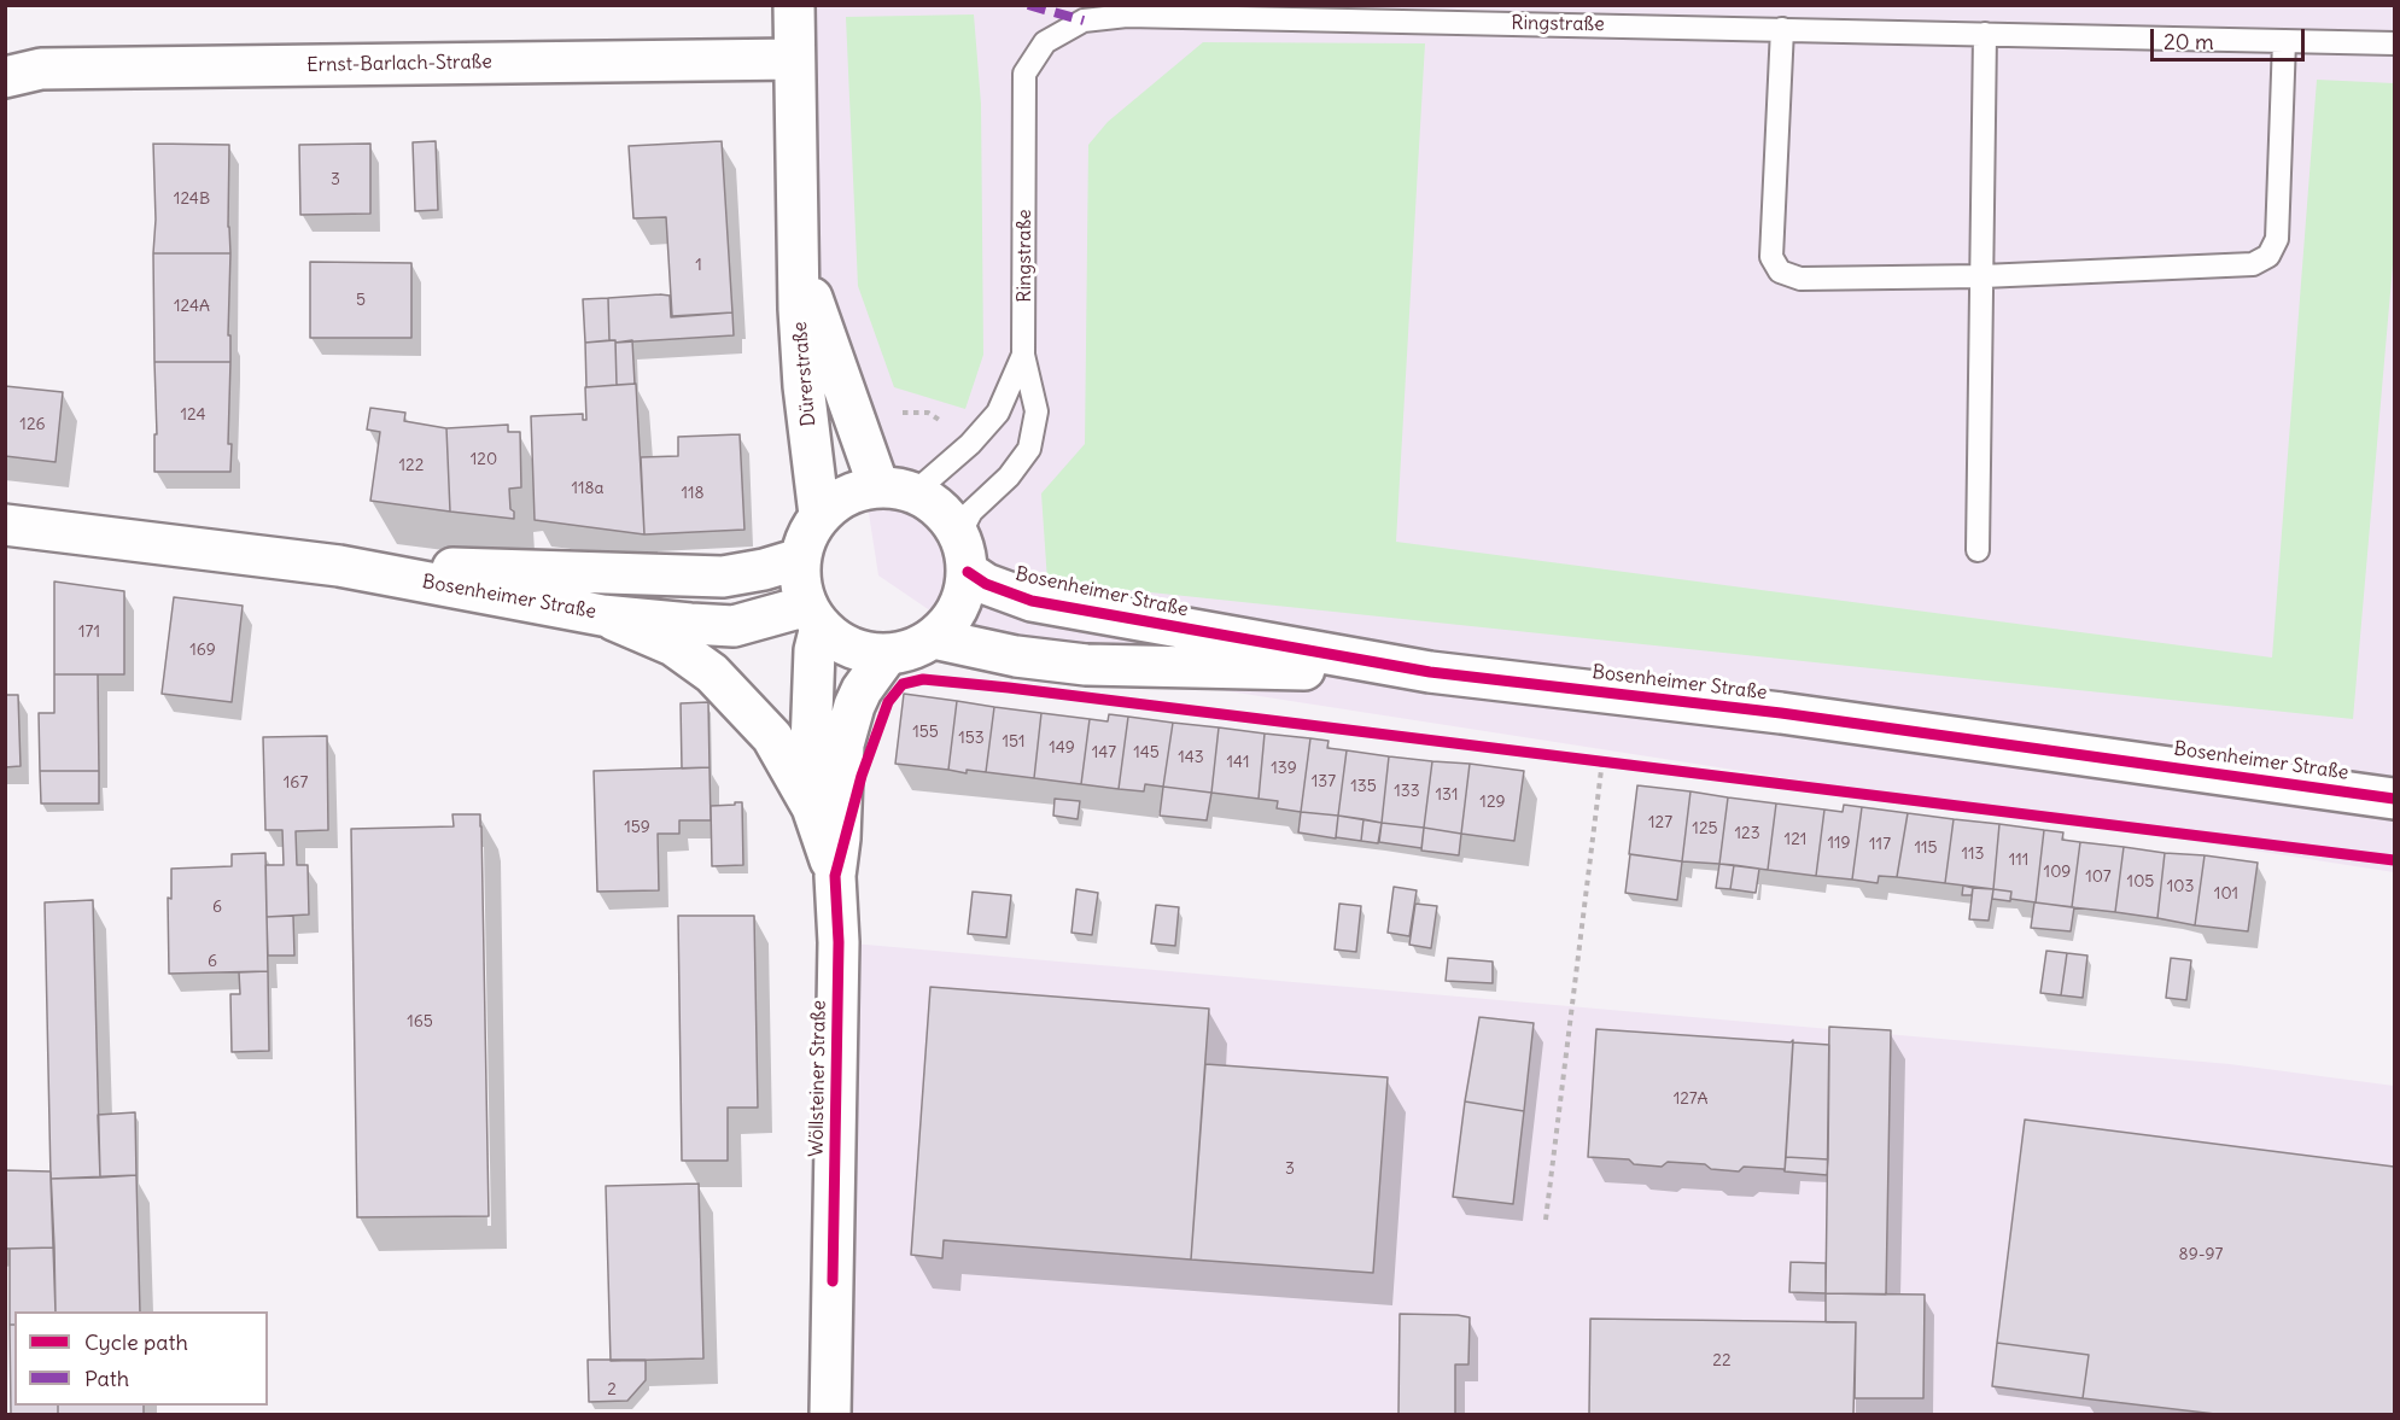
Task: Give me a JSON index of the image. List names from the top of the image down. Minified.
{"streets":{"street":["Ernst-Barlach-Straße","Dürerstraße","Bosenheimer Straße","Wöllsteiner Straße"],"lane":["Ringstraße"]},"crossings":[["Ringstraße","Dürerstraße"],["Ringstraße","Bosenheimer Straße"],["Ringstraße","Wöllsteiner Straße"],["Ernst-Barlach-Straße","Dürerstraße"],["Dürerstraße","Bosenheimer Straße"],["Dürerstraße","Wöllsteiner Straße"],["Bosenheimer Straße","Wöllsteiner Straße"]],"house_numbers":["3","124B","1","5","124A","124","126","120","122","118a","118","171","169","155","153","151","149","147","145","143","141","139","137","167","135","133","131","129","127","159","125","123","121","119","117","115","113","111","109","107","105","103","101","6","6","165","127A","3","89-97","22","2"],"legend":["Cycle path","Path"],"scale_bar":"20 m"}
